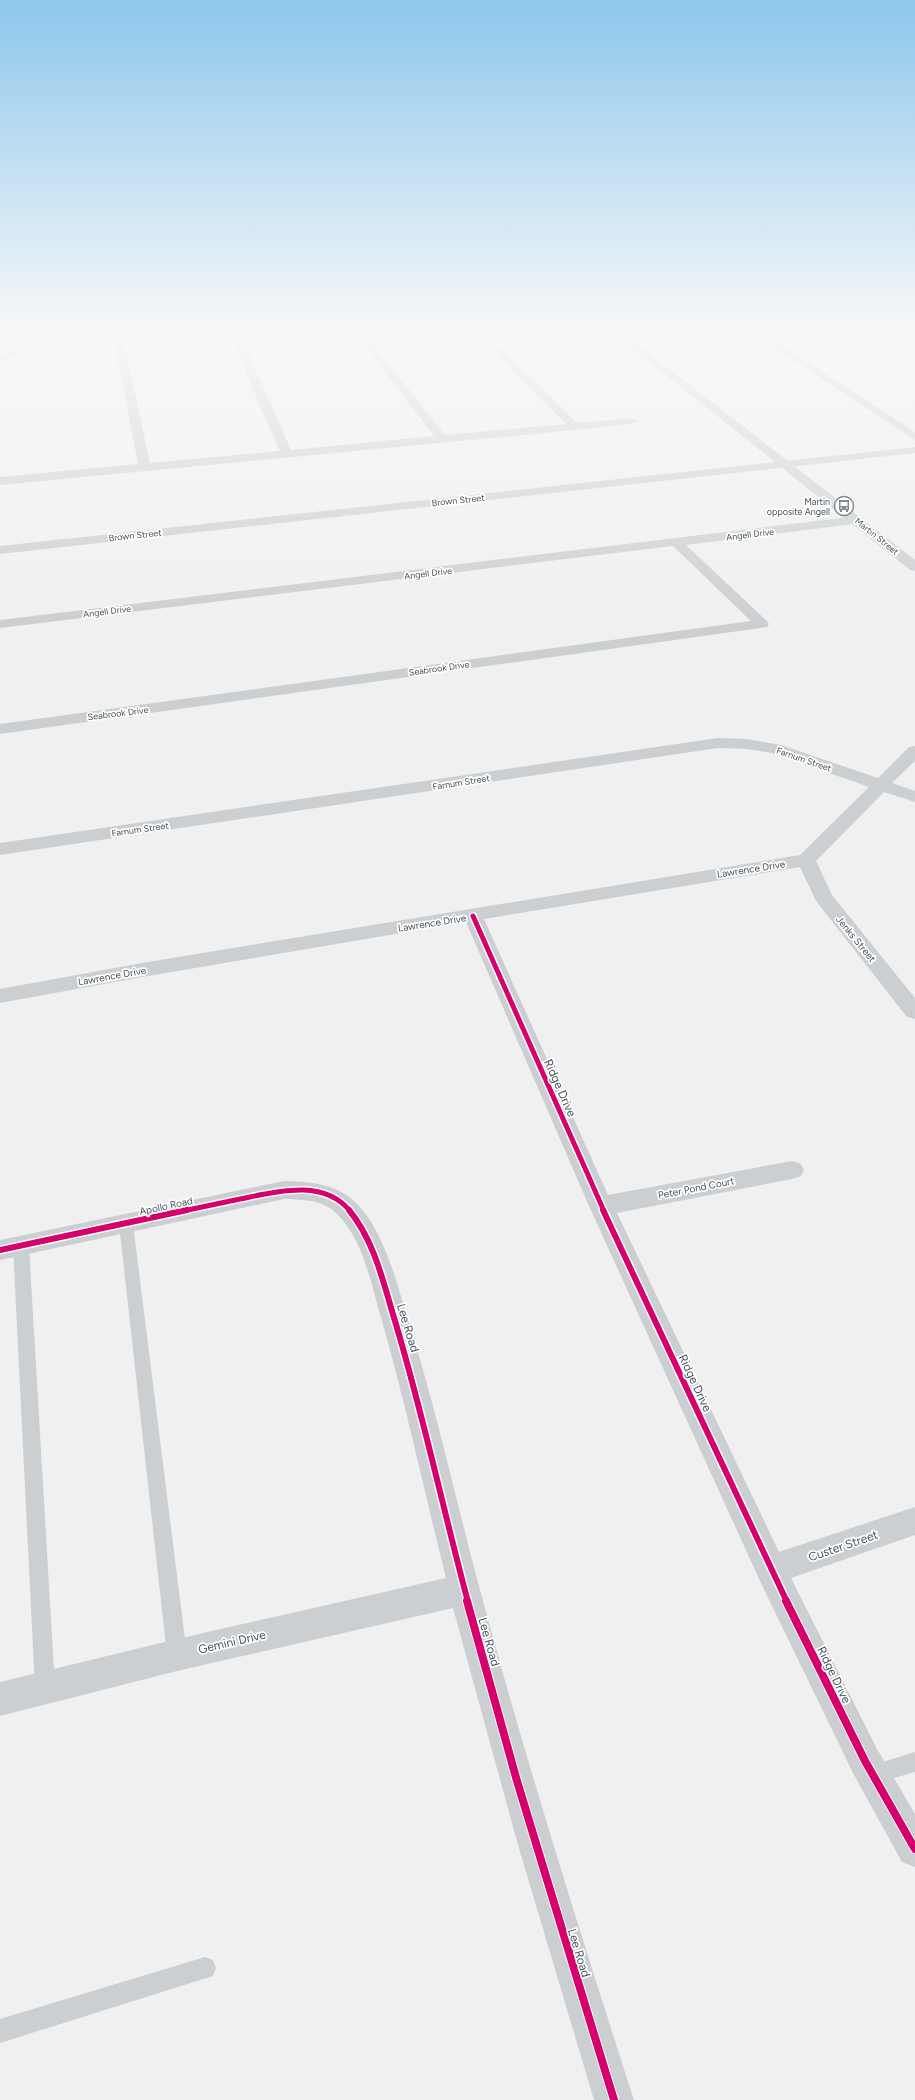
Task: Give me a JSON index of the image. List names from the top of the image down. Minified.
{"streets":{"street":["Brown Street","Angell Drive","Martin Street","Seabrook Drive","Farnum Street","Lawrence Drive","Jenks Street","Ridge Drive","Peter Pond Court","Apollo Road","Lee Road","Custer Street","Gemini Drive"]},"crossings":[["Brown Street","Martin Street"],["Angell Drive","Martin Street"],["Angell Drive","Seabrook Drive"],["Lawrence Drive","Jenks Street"],["Lawrence Drive","Ridge Drive"],["Ridge Drive","Peter Pond Court"],["Ridge Drive","Custer Street"],["Apollo Road","Lee Road"],["Lee Road","Gemini Drive"]],"places":{"bus stop":["Martin opposite Angell"]}}
